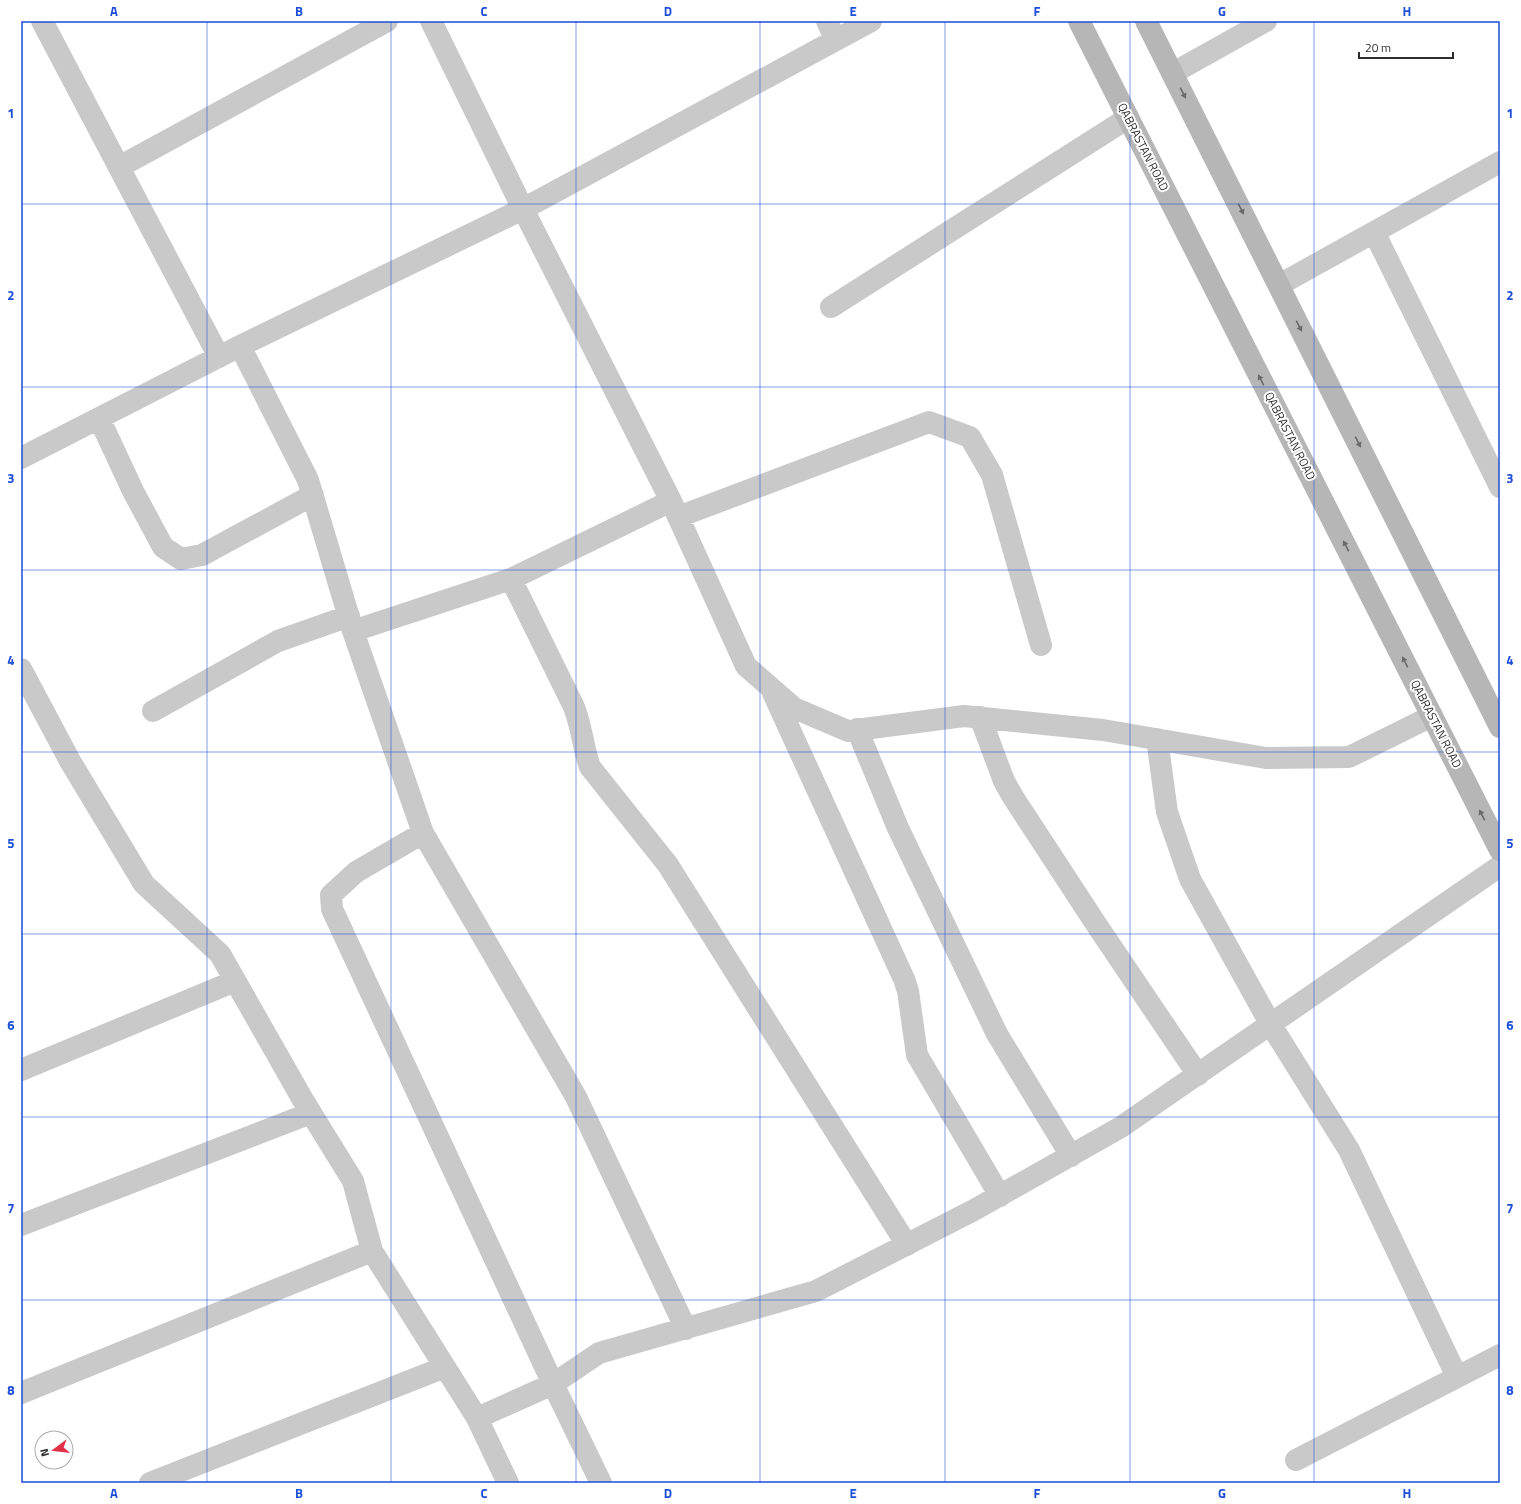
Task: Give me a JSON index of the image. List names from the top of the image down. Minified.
{"streets":{"main road":["QABRASTAN ROAD"]},"scale_bar":"20 m","north":"left","grid":{"columns":["A","B","C","D","E","F","G","H"],"rows":["1","2","3","4","5","6","7","8"]}}
